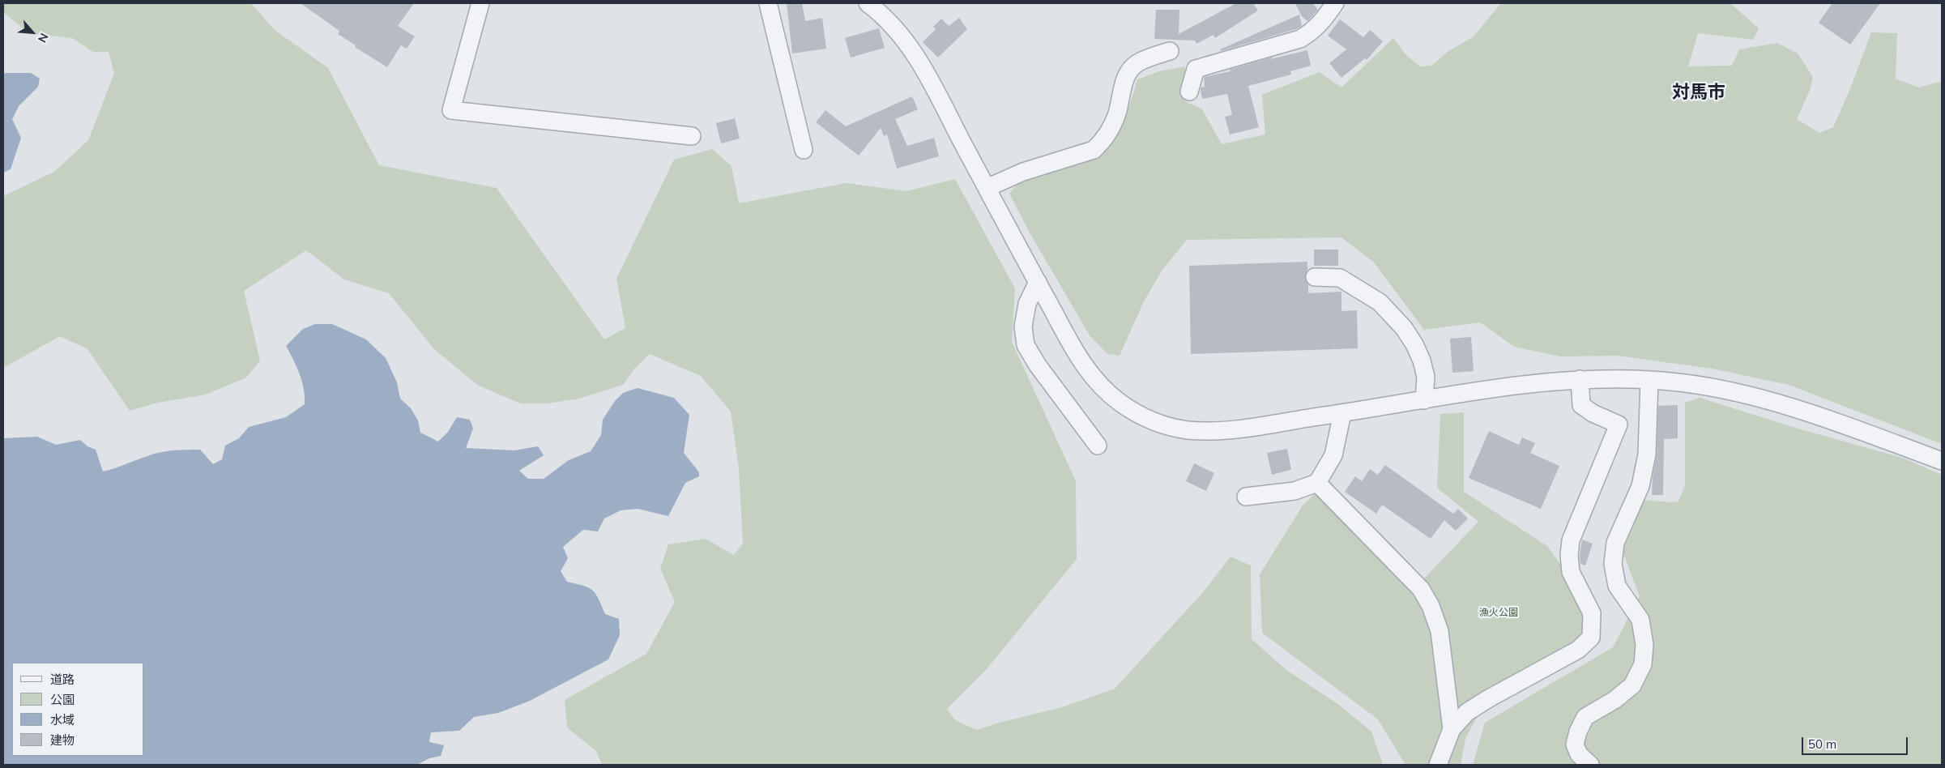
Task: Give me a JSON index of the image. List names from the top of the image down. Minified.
{"districts":["対馬市"],"parks":["漁火公園"],"legend":["道路","公園","水域","建物"],"scale_bar":"50 m","north":"bottom right"}
